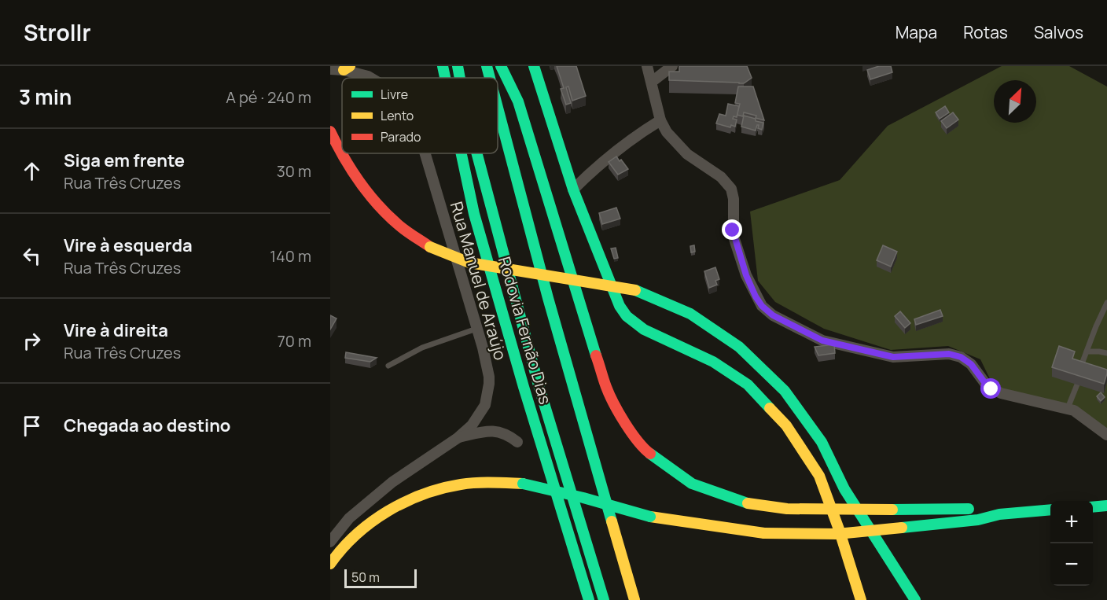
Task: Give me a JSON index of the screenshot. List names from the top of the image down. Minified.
{"streets":{"main road":["Rodovia Fernão Dias"],"street":["Rua Manuel de Araújo"]},"legend":["Livre","Lento","Parado"],"scale_bar":"50 m","north":"top right","page":{"header":"Strollr","nav":["Mapa","Rotas","Salvos"],"heading":["3 min","A pé · 240 m"],"list":[["Siga em frente","Rua Três Cruzes","30 m"],["Vire à esquerda","Rua Três Cruzes","140 m"],["Vire à direita","Rua Três Cruzes","70 m"],"Chegada ao destino"],"map_buttons":["+","−"],"scale":"50 m"}}
